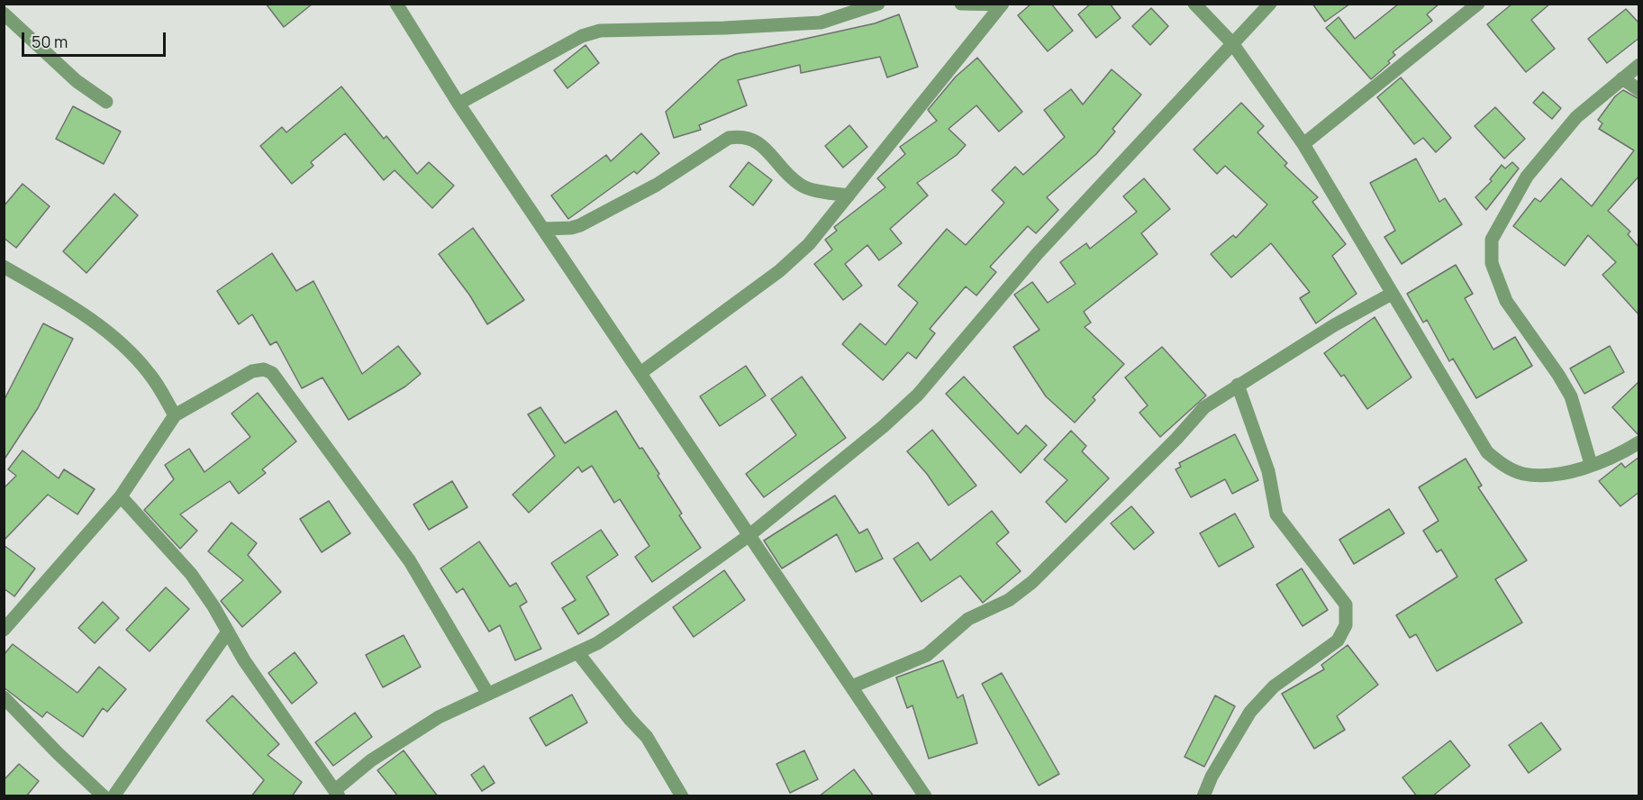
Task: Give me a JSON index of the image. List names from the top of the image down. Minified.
{"scale_bar":"50 m"}
